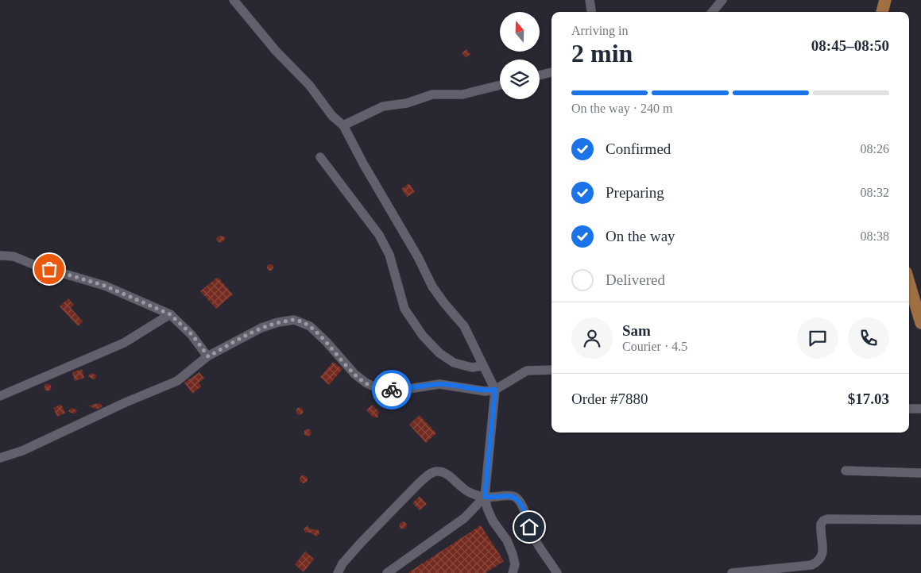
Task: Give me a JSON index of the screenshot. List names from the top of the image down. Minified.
{"north":"top","page":{"heading":["2 min","Arriving in","08:45–08:50"],"panel":["Sam","Courier · 4.5","Order #7880","$17.03"],"bar":"On the way · 240 m","list":[["Confirmed","08:26"],["Preparing","08:32"],["On the way","08:38"],"Delivered"]}}
